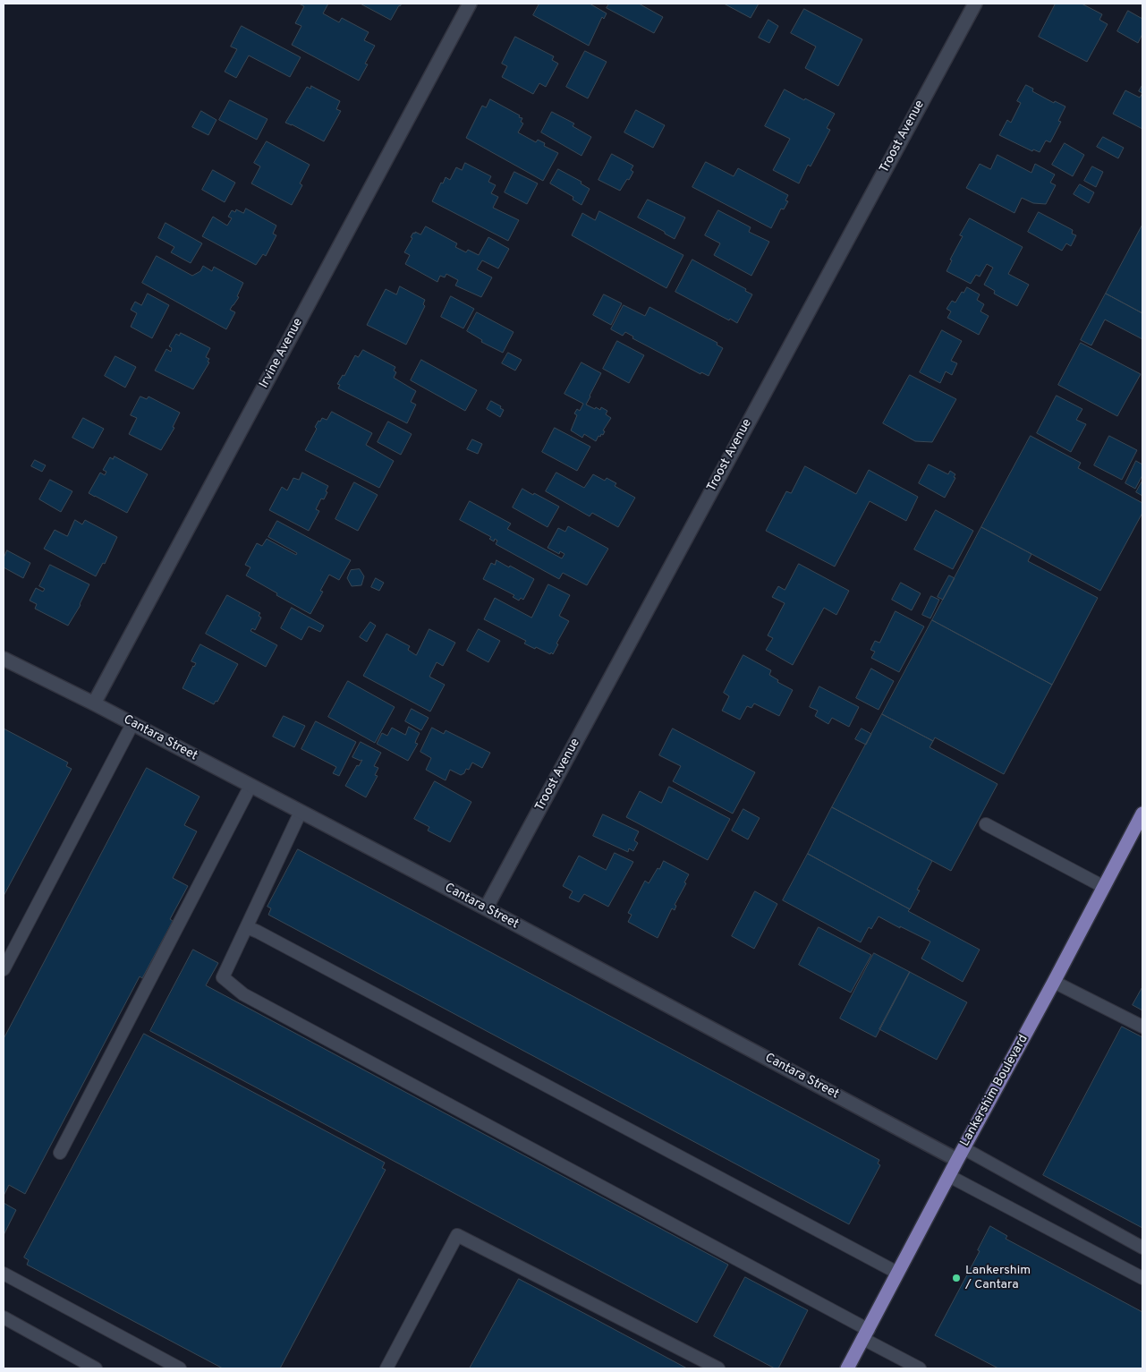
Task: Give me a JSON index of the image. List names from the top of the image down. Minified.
{"streets":{"main road":["Lankershim Boulevard"],"street":["Troost Avenue","Irvine Avenue","Cantara Street"]},"crossings":[["Troost Avenue","Cantara Street"],["Irvine Avenue","Cantara Street"],["Cantara Street","Lankershim Boulevard"]],"places":["Lankershim / Cantara"]}
